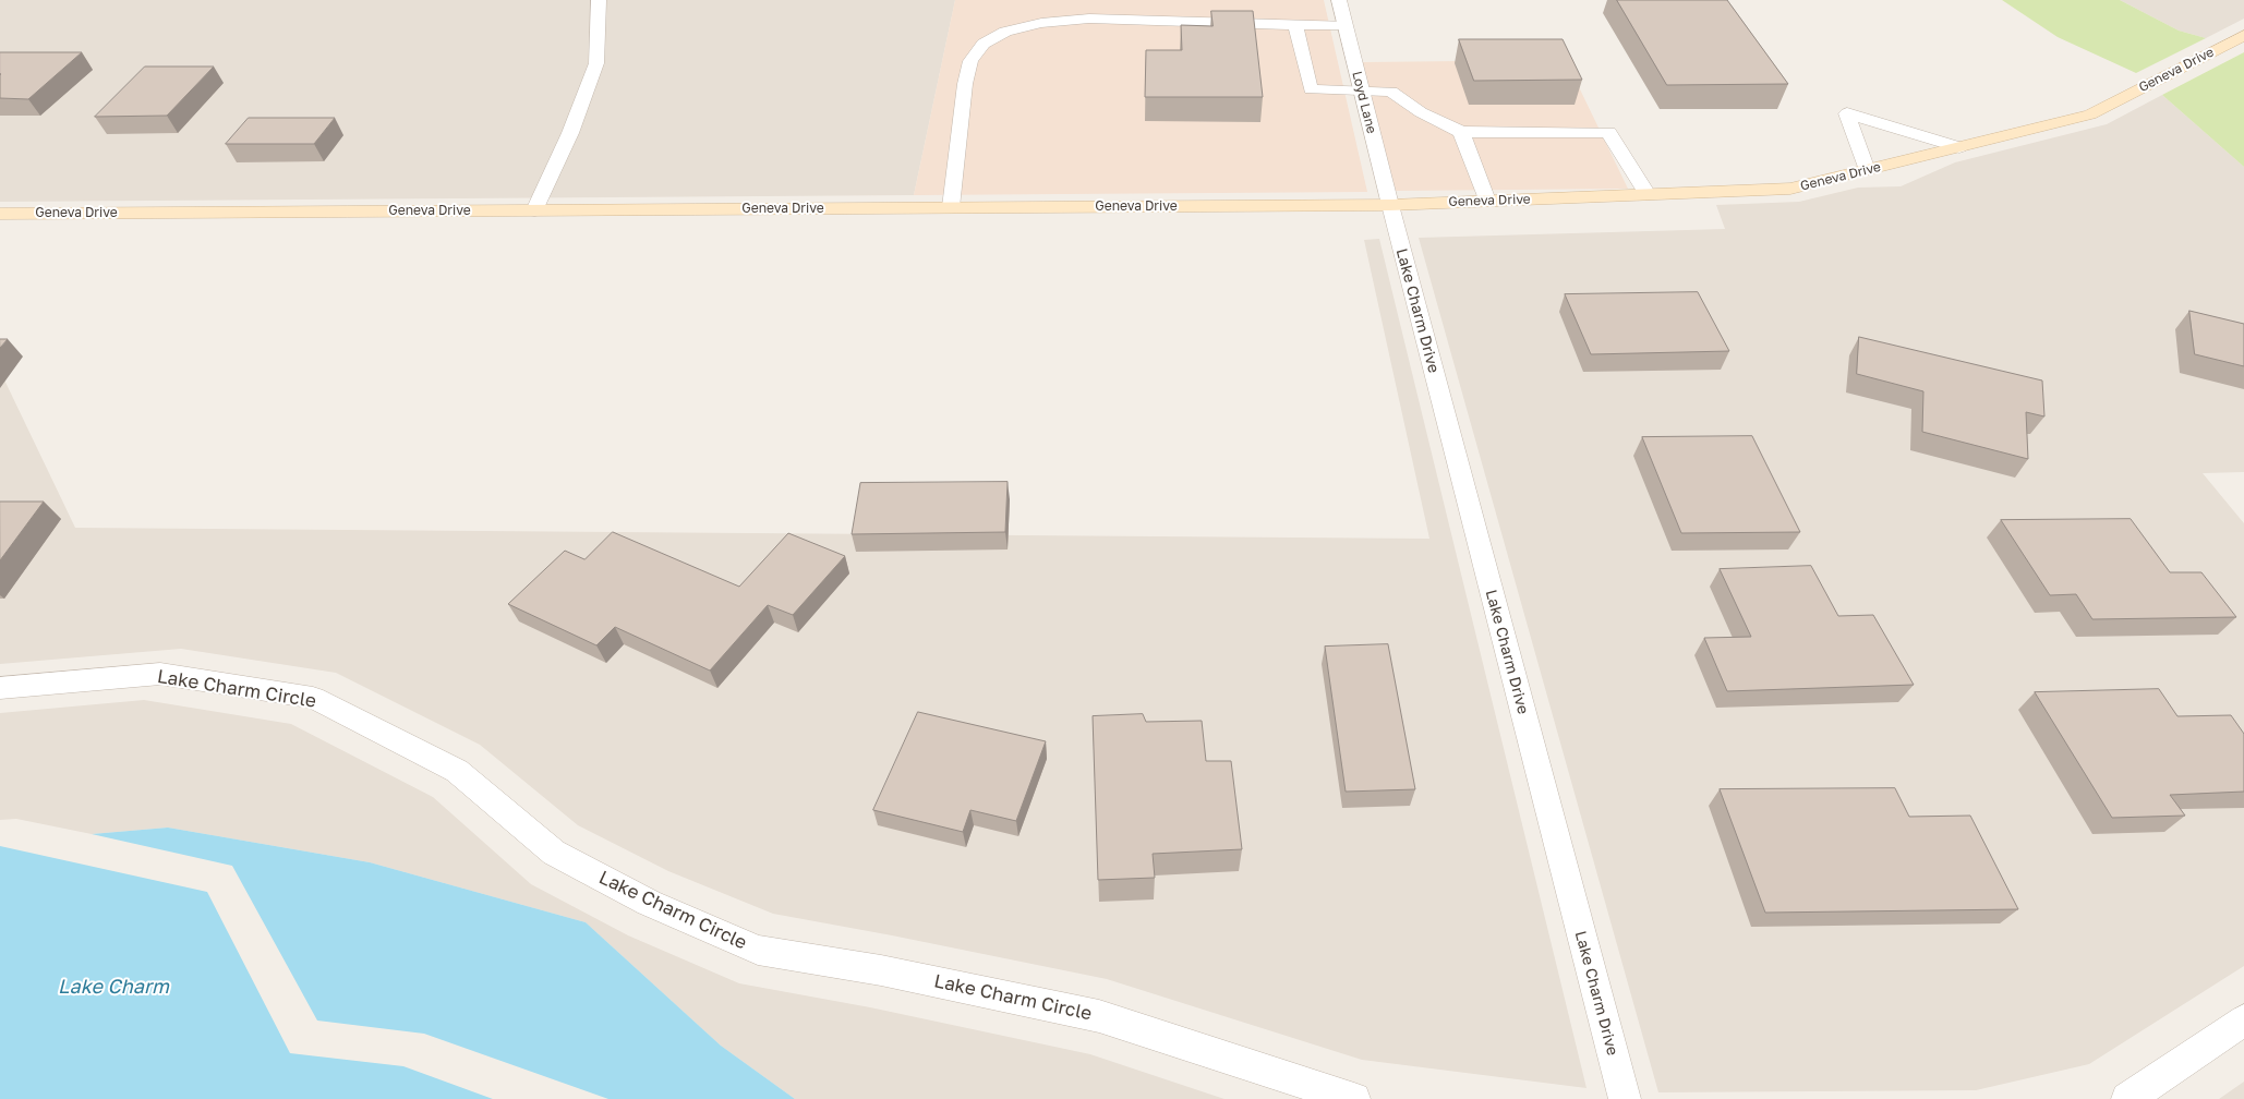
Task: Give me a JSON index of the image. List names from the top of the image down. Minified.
{"streets":{"main road":["Geneva Drive"],"street":["Loyd Lane","Lake Charm Drive","Lake Charm Circle"]},"crossings":[["Geneva Drive","Loyd Lane"],["Geneva Drive","Lake Charm Drive"],["Loyd Lane","Lake Charm Drive"]],"water":["Lake Charm"]}
